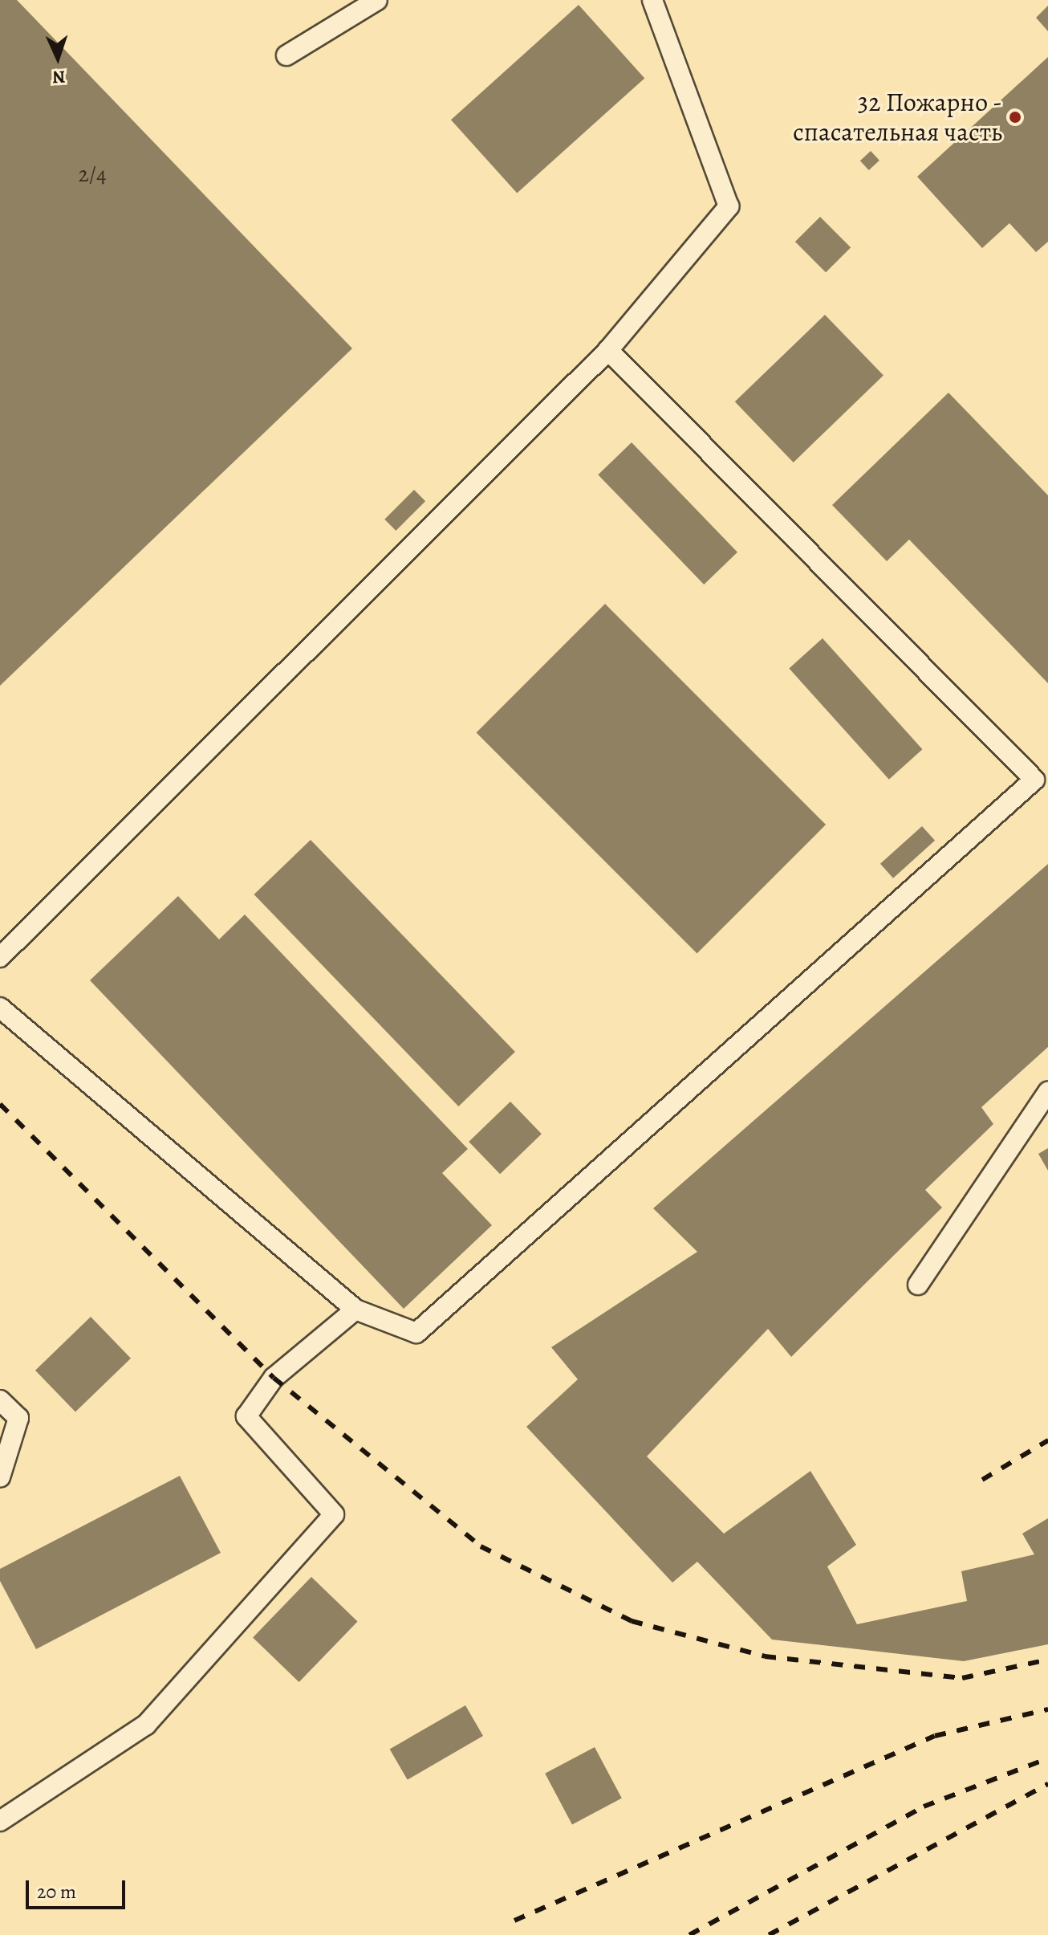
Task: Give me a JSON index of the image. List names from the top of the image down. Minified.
{"places":["32 Пожарно - спасательная часть"],"house_numbers":["2/4"],"scale_bar":"20 m","north":"bottom"}
